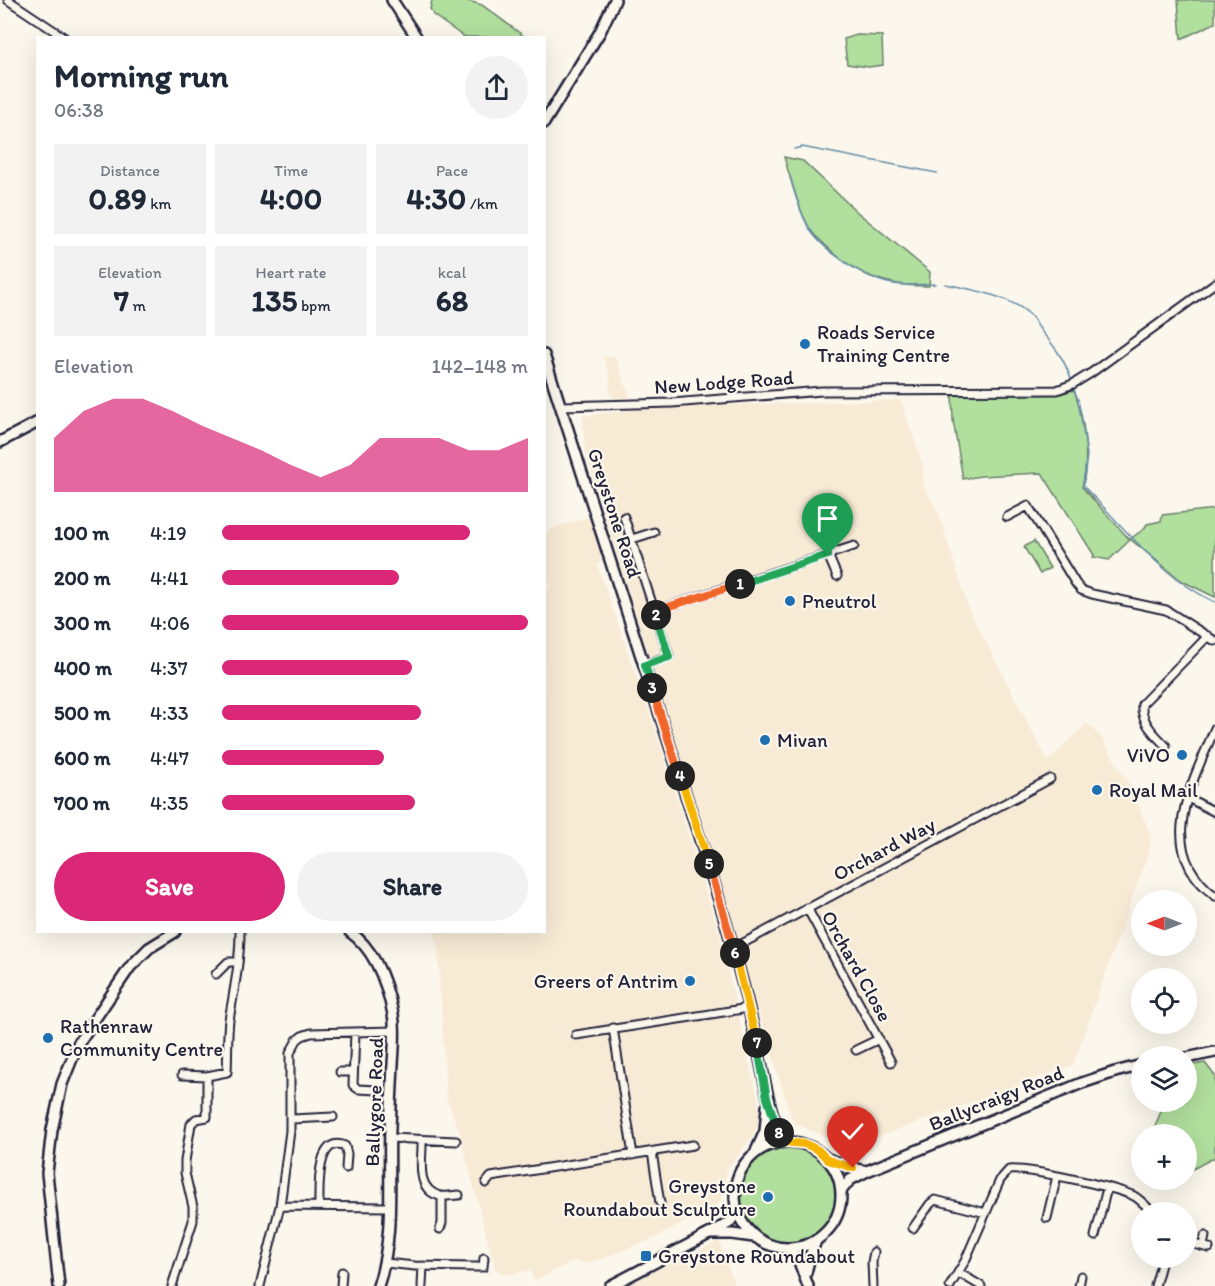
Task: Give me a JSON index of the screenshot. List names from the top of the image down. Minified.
{"streets":{"main road":["Greystone Road","Ballycraigy Road","Ballygore Road"],"street":["New Lodge Road","Orchard Way","Orchard Close"]},"crossings":[["New Lodge Road","Greystone Road"],["Greystone Road","Orchard Way"],["Greystone Road","Ballycraigy Road"],["Orchard Way","Orchard Close"]],"places":{"other":["Roads Service Training Centre","Pneutrol","Mivan","ViVO","Royal Mail","Greers of Antrim","Rathenraw Community Centre","Greystone Roundabout Sculpture"],"transit":["Greystone Roundabout"]},"north":"left","page":{"heading":["Morning run","06:38"],"stats":[["Distance","0.89 km"],["Time","4:00"],["Pace","4:30 /km"],["Elevation","7 m"],["Heart rate","135 bpm"],["kcal","68"]],"chart":["Elevation","142–148 m"],"list":[{"name":"100 m","note":"4:19"},{"name":"200 m","note":"4:41"},{"name":"300 m","note":"4:06"},{"name":"400 m","note":"4:37"},{"name":"500 m","note":"4:33"},{"name":"600 m","note":"4:47"},{"name":"700 m","note":"4:35"}],"pins":["1","2","3","4","5","6","7","8"],"buttons":["Save","Share"],"map_buttons":["+","−"]}}
